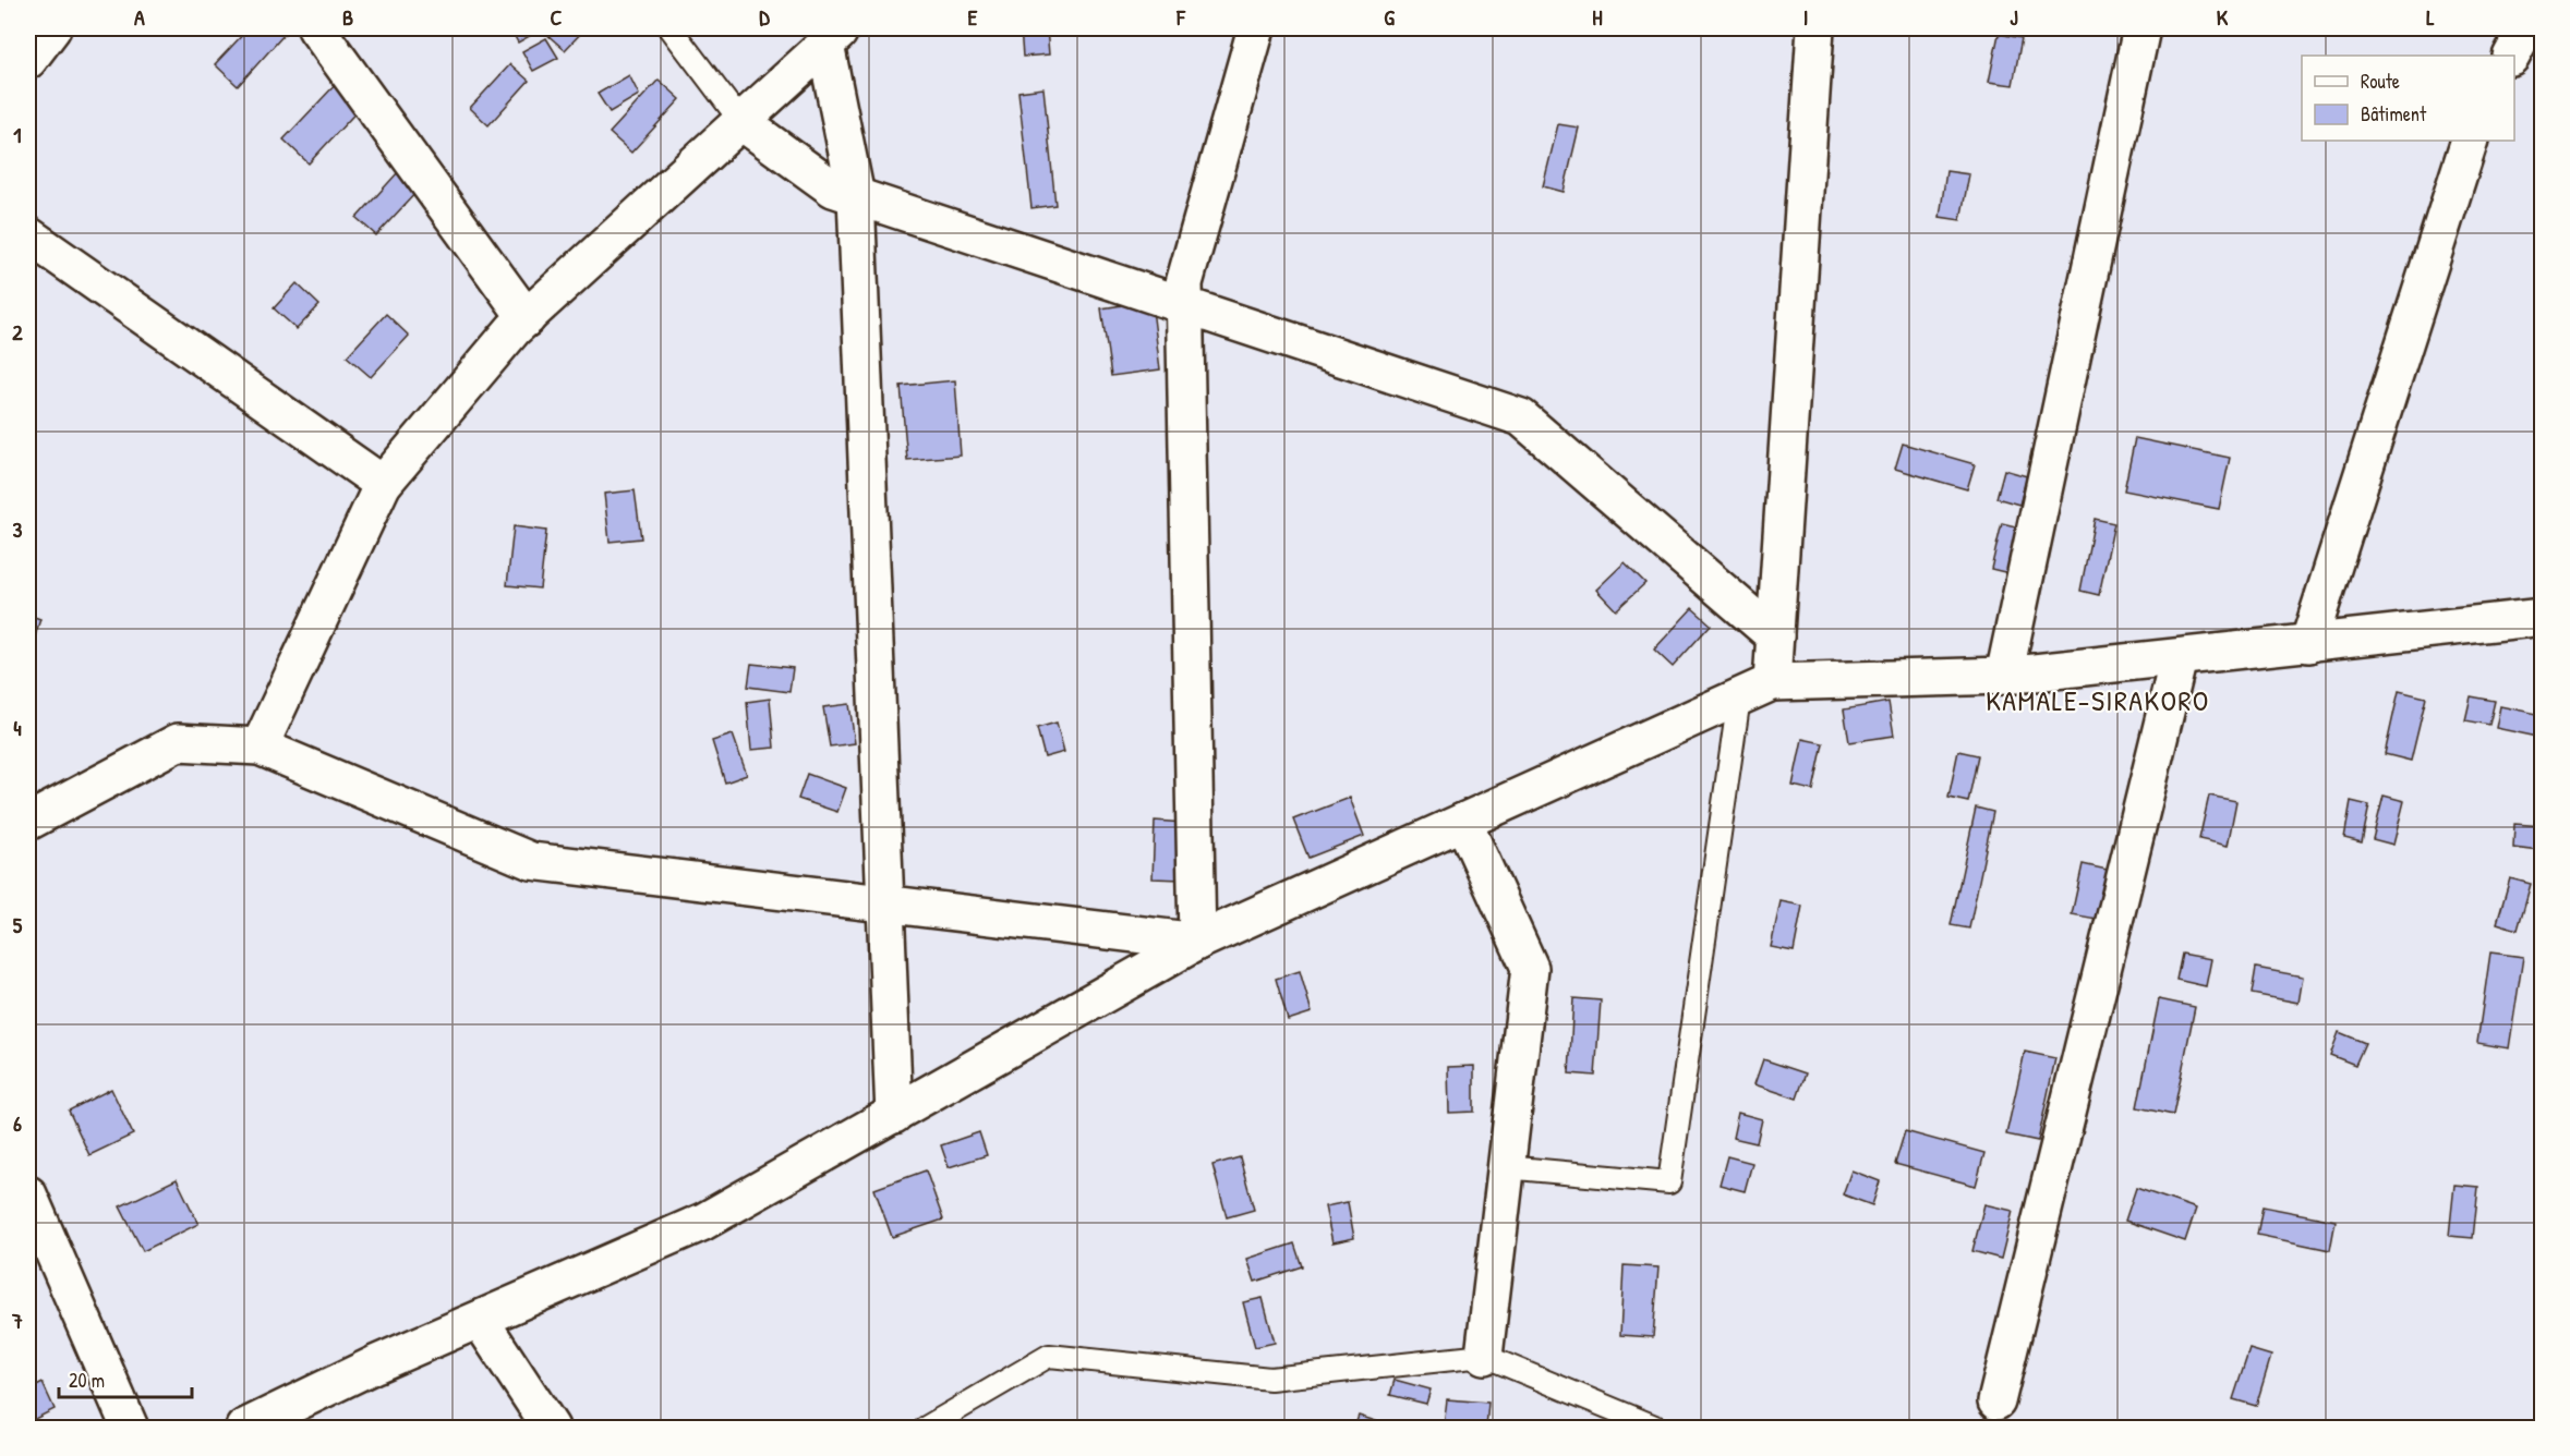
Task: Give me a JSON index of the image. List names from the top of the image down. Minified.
{"districts":["KAMALE-SIRAKORO"],"legend":["Route","Bâtiment"],"scale_bar":"20 m","grid":{"columns":["A","B","C","D","E","F","G","H","I","J","K","L"],"rows":["1","2","3","4","5","6","7"]}}
